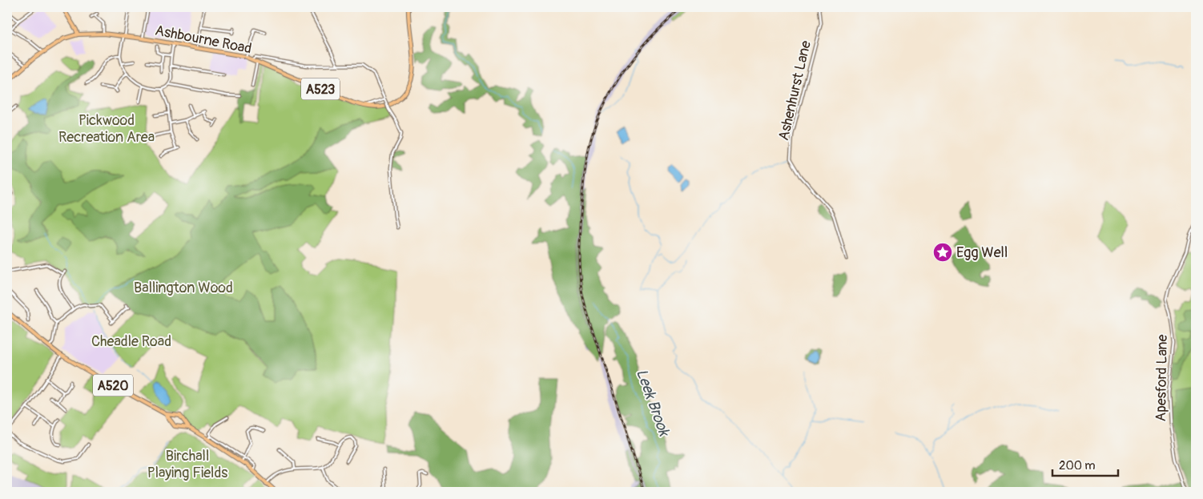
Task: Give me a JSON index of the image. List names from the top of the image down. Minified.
{"streets":{"highway":["Ashbourne Road","A523","A520"],"street":["Ashenhurst Lane","Apesford Lane"]},"water":["Leek Brook"],"parks":["Pickwood Recreation Area","Ballington Wood","Cheadle Road","Birchall Playing Fields"],"places":{"place":["Egg Well"]},"scale_bar":"200 m"}
